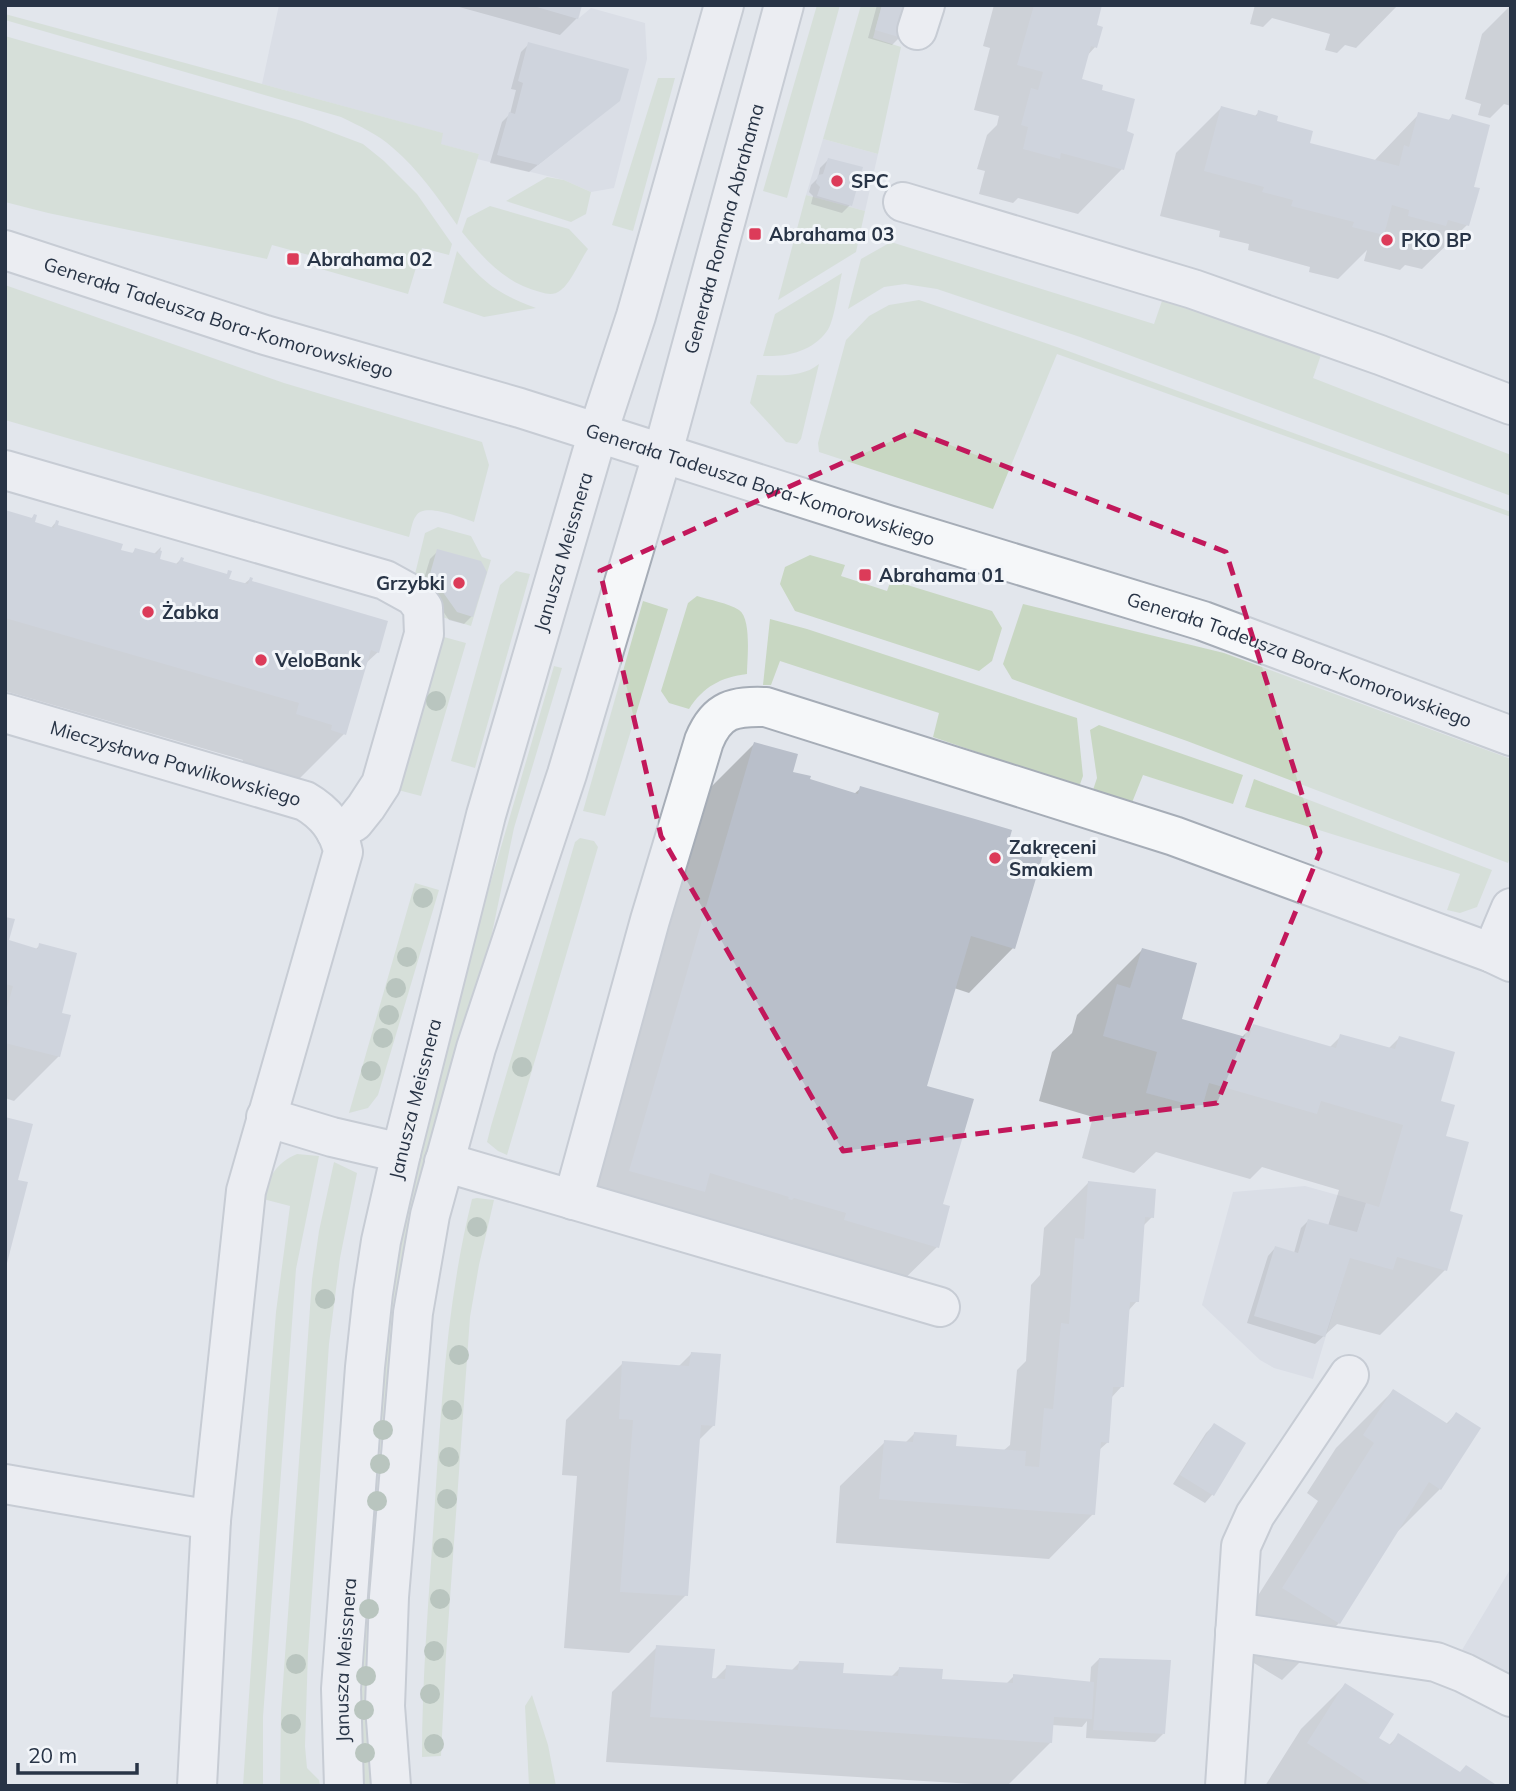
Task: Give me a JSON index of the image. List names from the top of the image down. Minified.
{"streets":{"street":["Generała Romana Abrahama","Generała Tadeusza Bora-Komorowskiego","Janusza Meissnera","Mieczysława Pawlikowskiego"]},"crossings":[["Generała Romana Abrahama","Generała Tadeusza Bora-Komorowskiego"],["Generała Tadeusza Bora-Komorowskiego","Janusza Meissnera"]],"places":{"other":["SPC","PKO BP","Grzybki","Żabka","VeloBank","Zakręceni Smakiem"],"transit":["Abrahama 03","Abrahama 02","Abrahama 01"]},"scale_bar":"20 m"}
